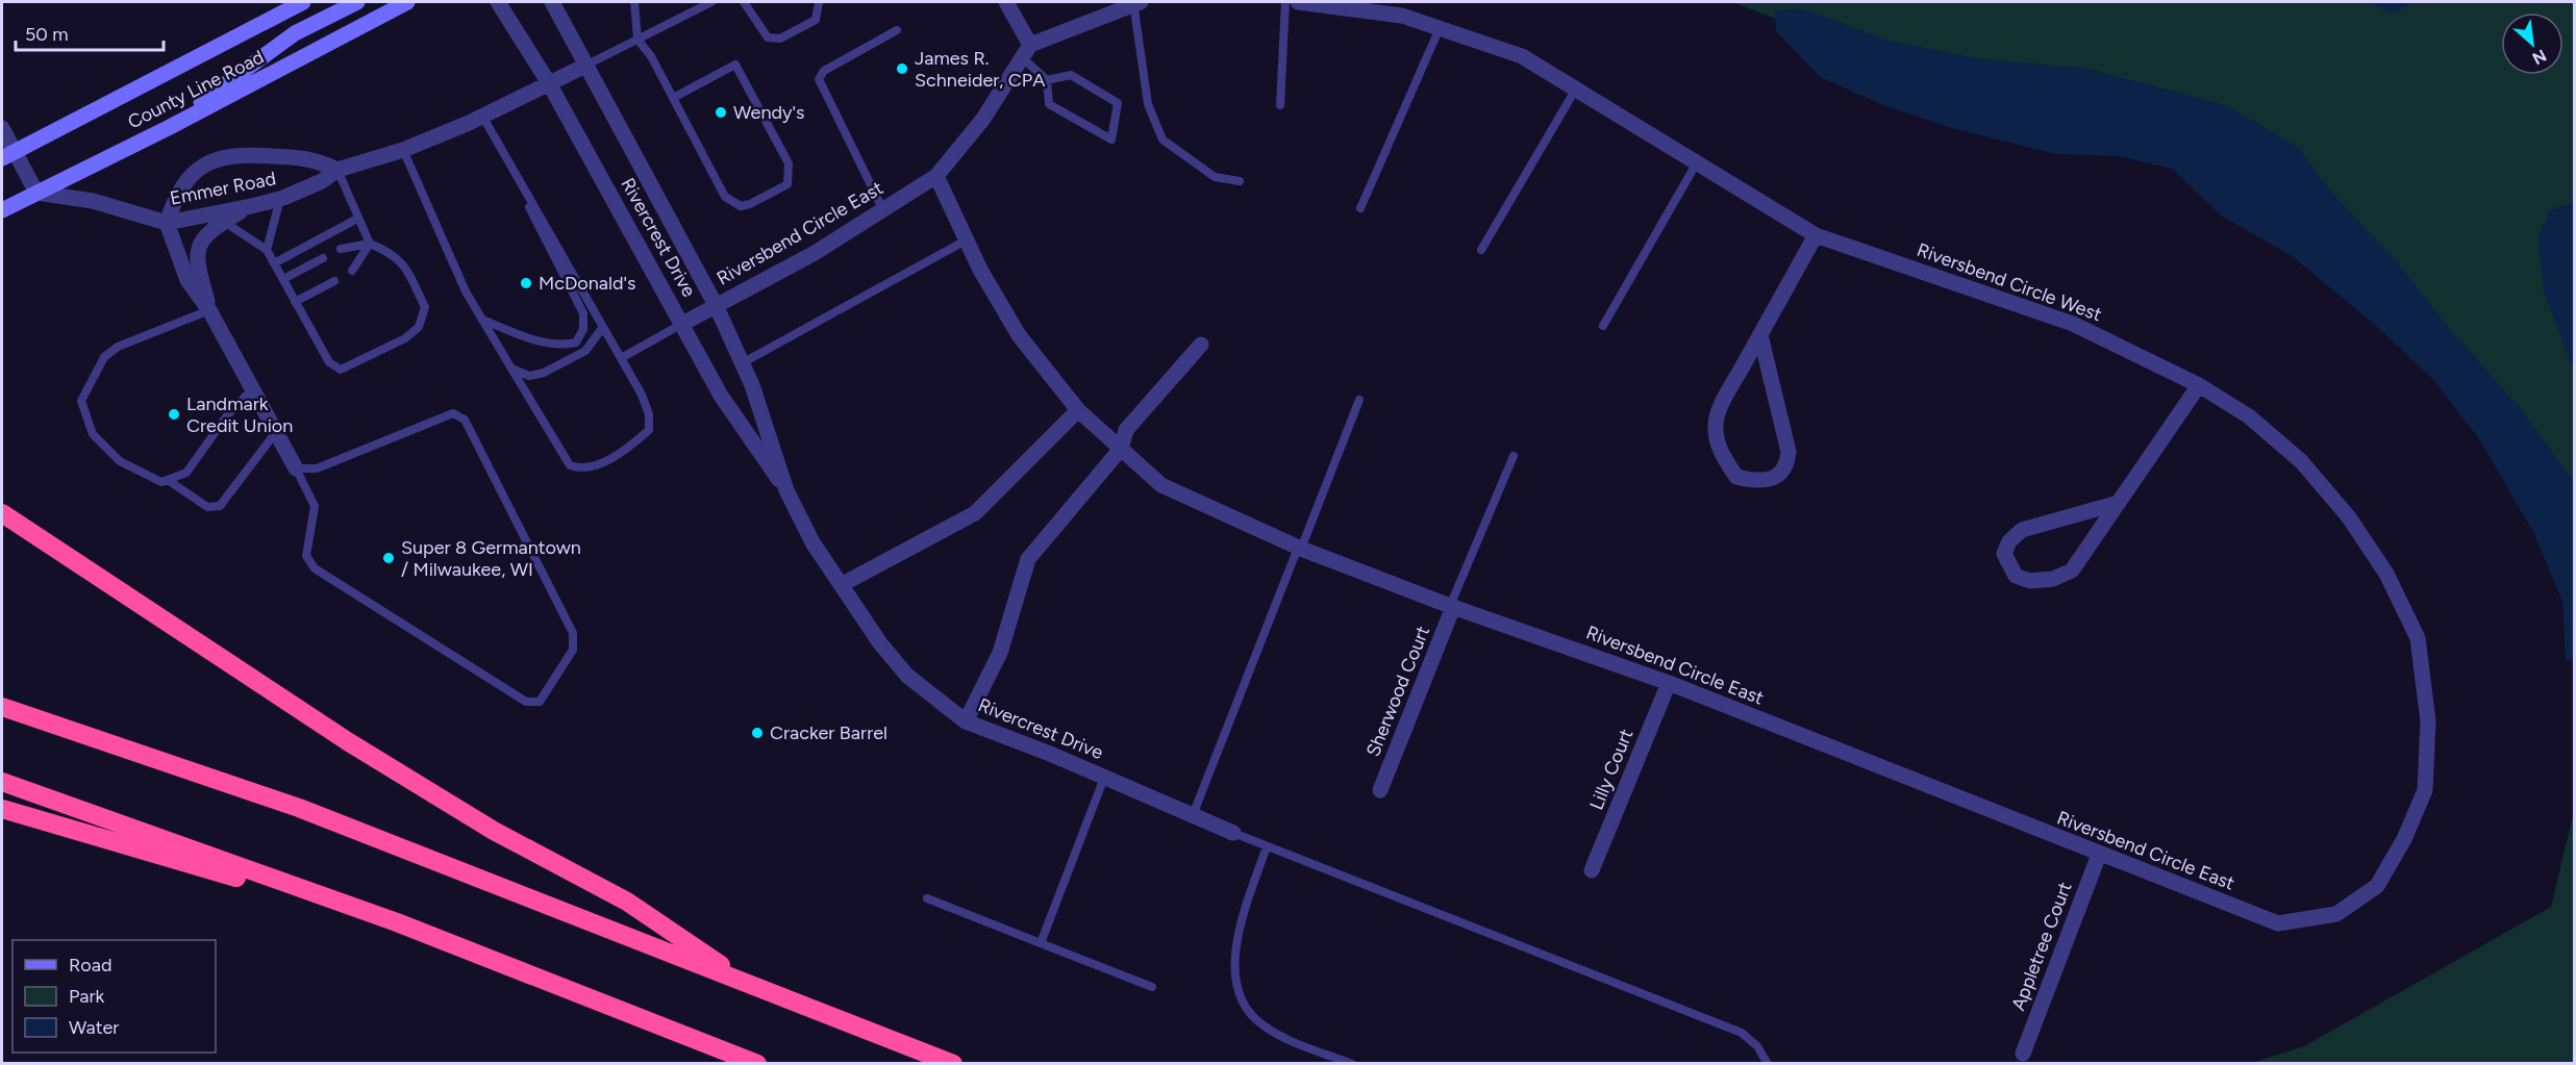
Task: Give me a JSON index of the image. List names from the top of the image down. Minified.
{"streets":{"main road":["County Line Road"],"street":["Emmer Road","Riversbend Circle East","Rivercrest Drive","Riversbend Circle West","Sherwood Court","Lilly Court","Appletree Court"]},"crossings":[["Emmer Road","Rivercrest Drive"],["Riversbend Circle East","Rivercrest Drive"],["Riversbend Circle East","Riversbend Circle West"],["Riversbend Circle East","Sherwood Court"],["Riversbend Circle East","Lilly Court"],["Riversbend Circle East","Appletree Court"]],"places":["James R. Schneider, CPA","Wendy's","McDonald's","Landmark Credit Union","Super 8 Germantown / Milwaukee, WI","Cracker Barrel"],"legend":["Road","Park","Water"],"scale_bar":"50 m","north":"bottom right"}
